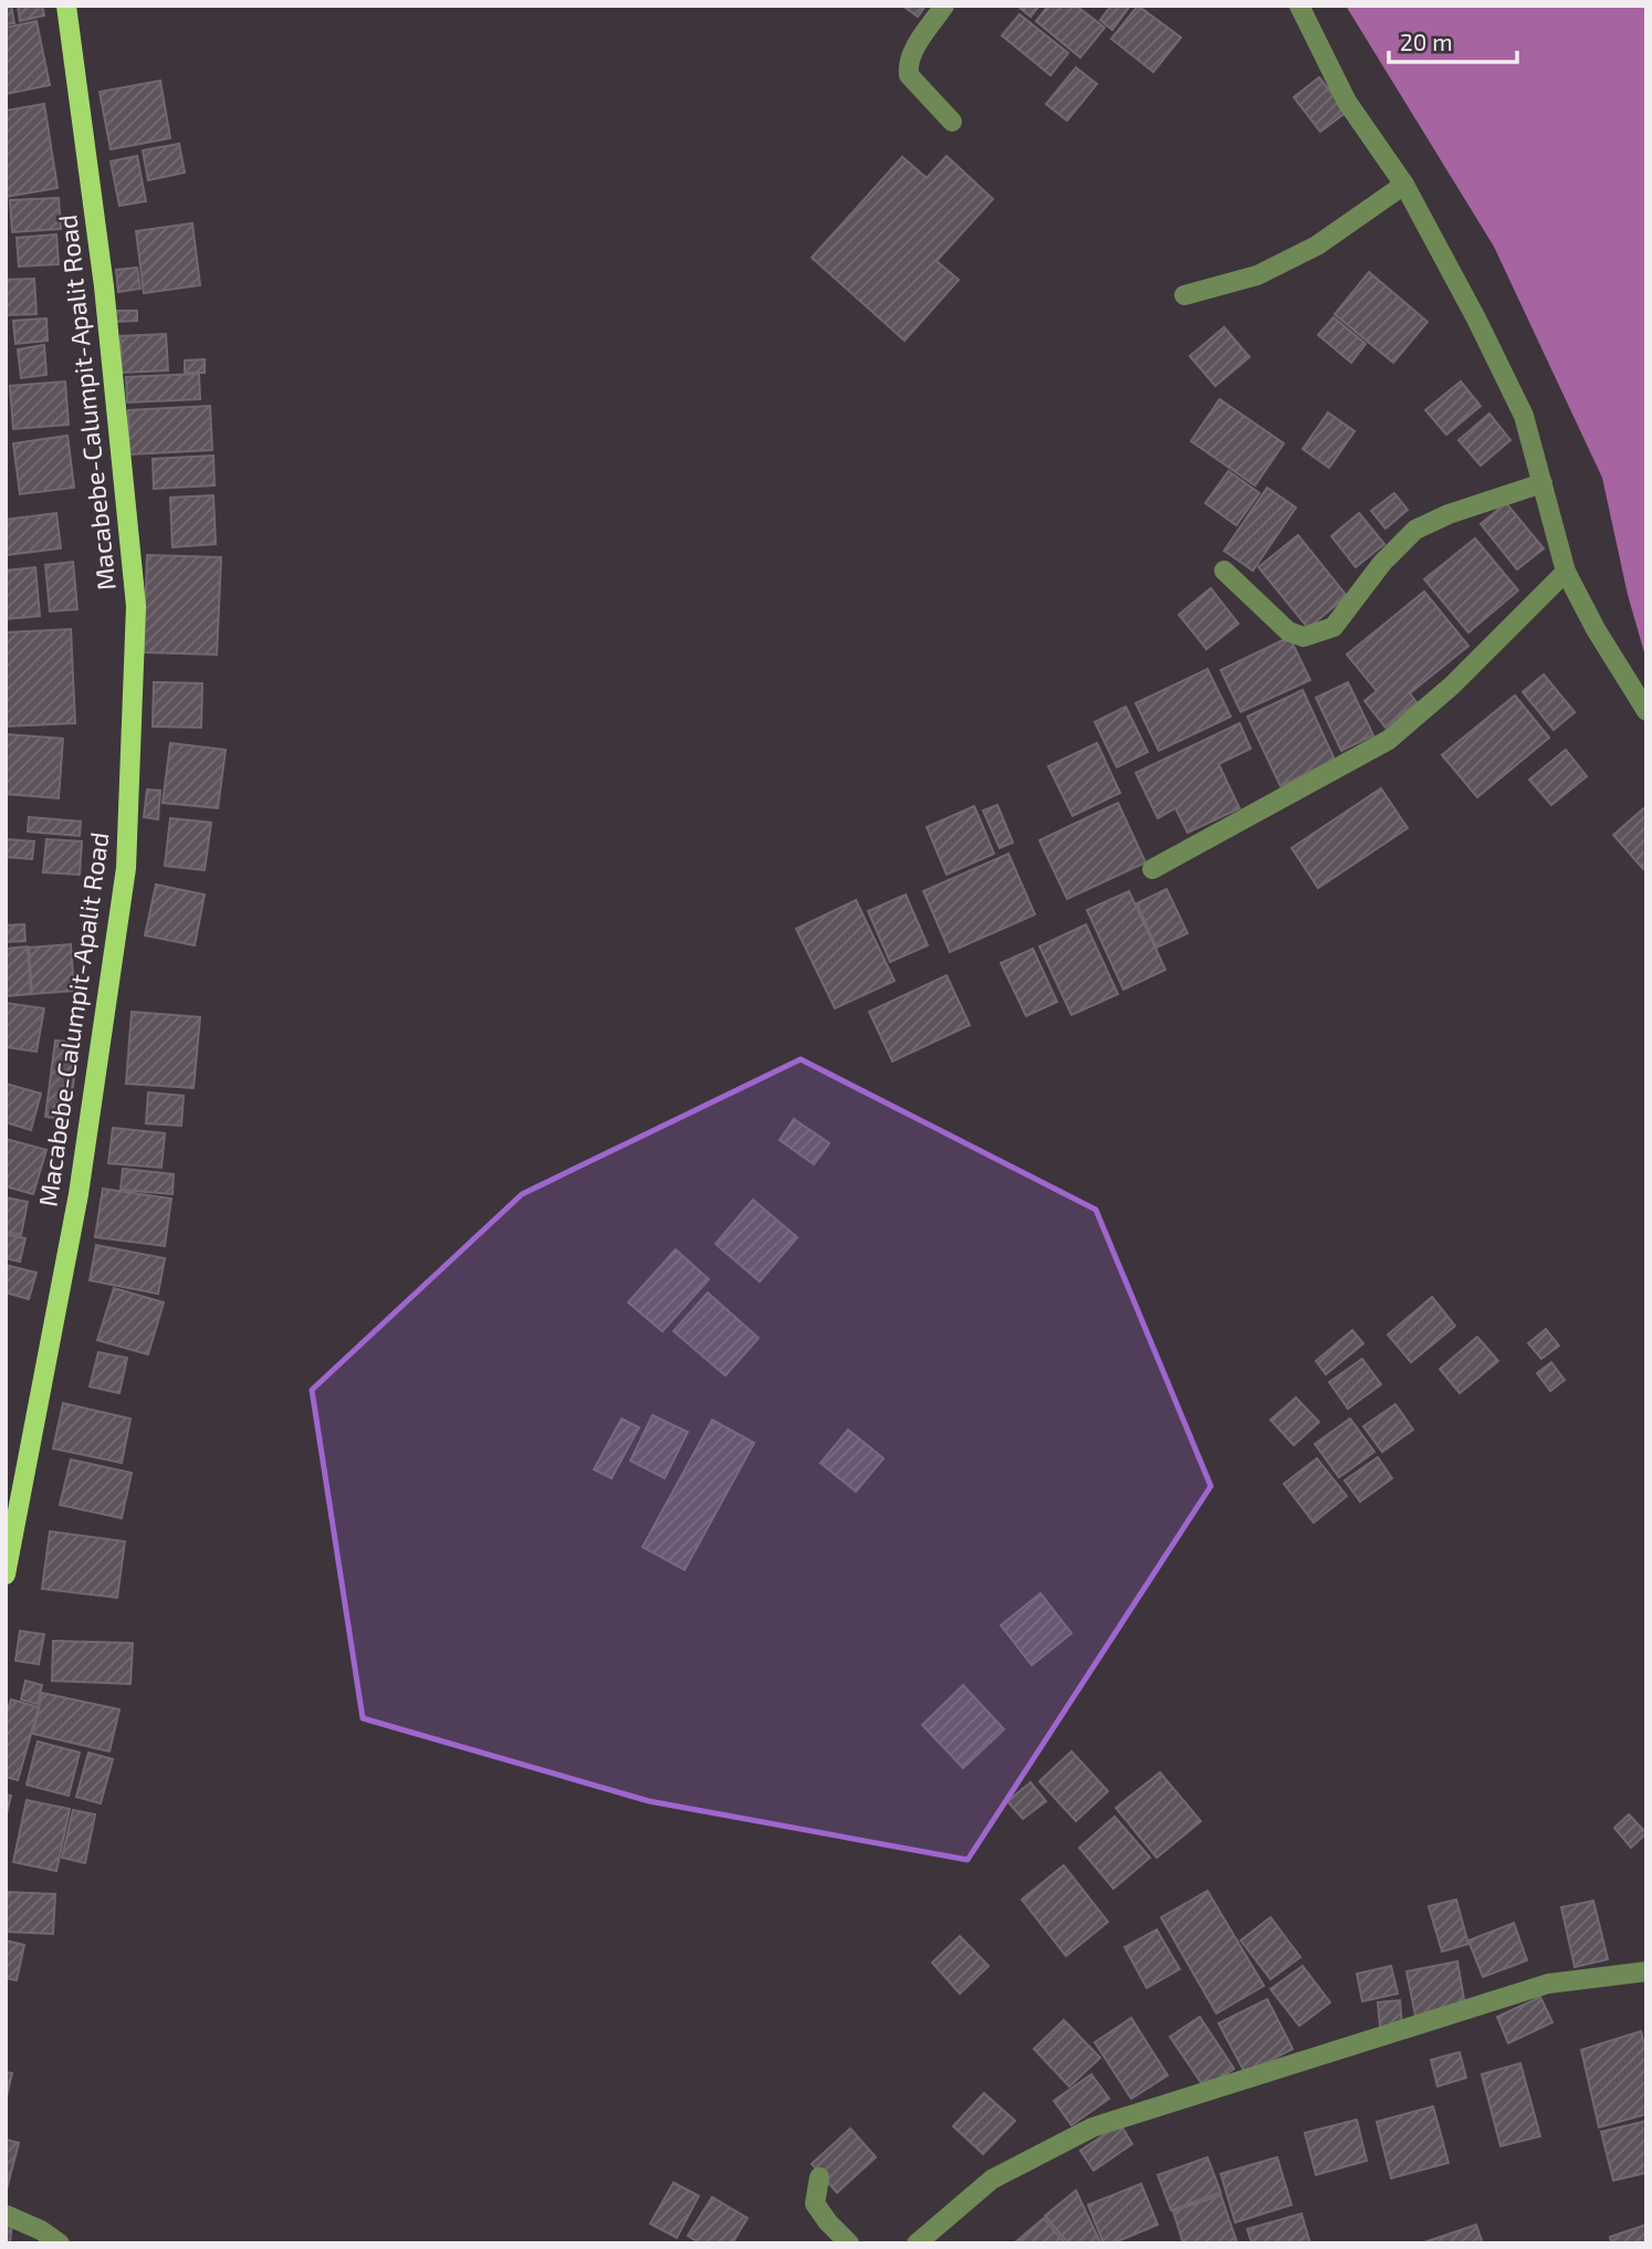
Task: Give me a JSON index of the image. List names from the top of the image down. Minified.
{"streets":{"main road":["Macabebe-Calumpit-Apalit Road"]},"scale_bar":"20 m"}
